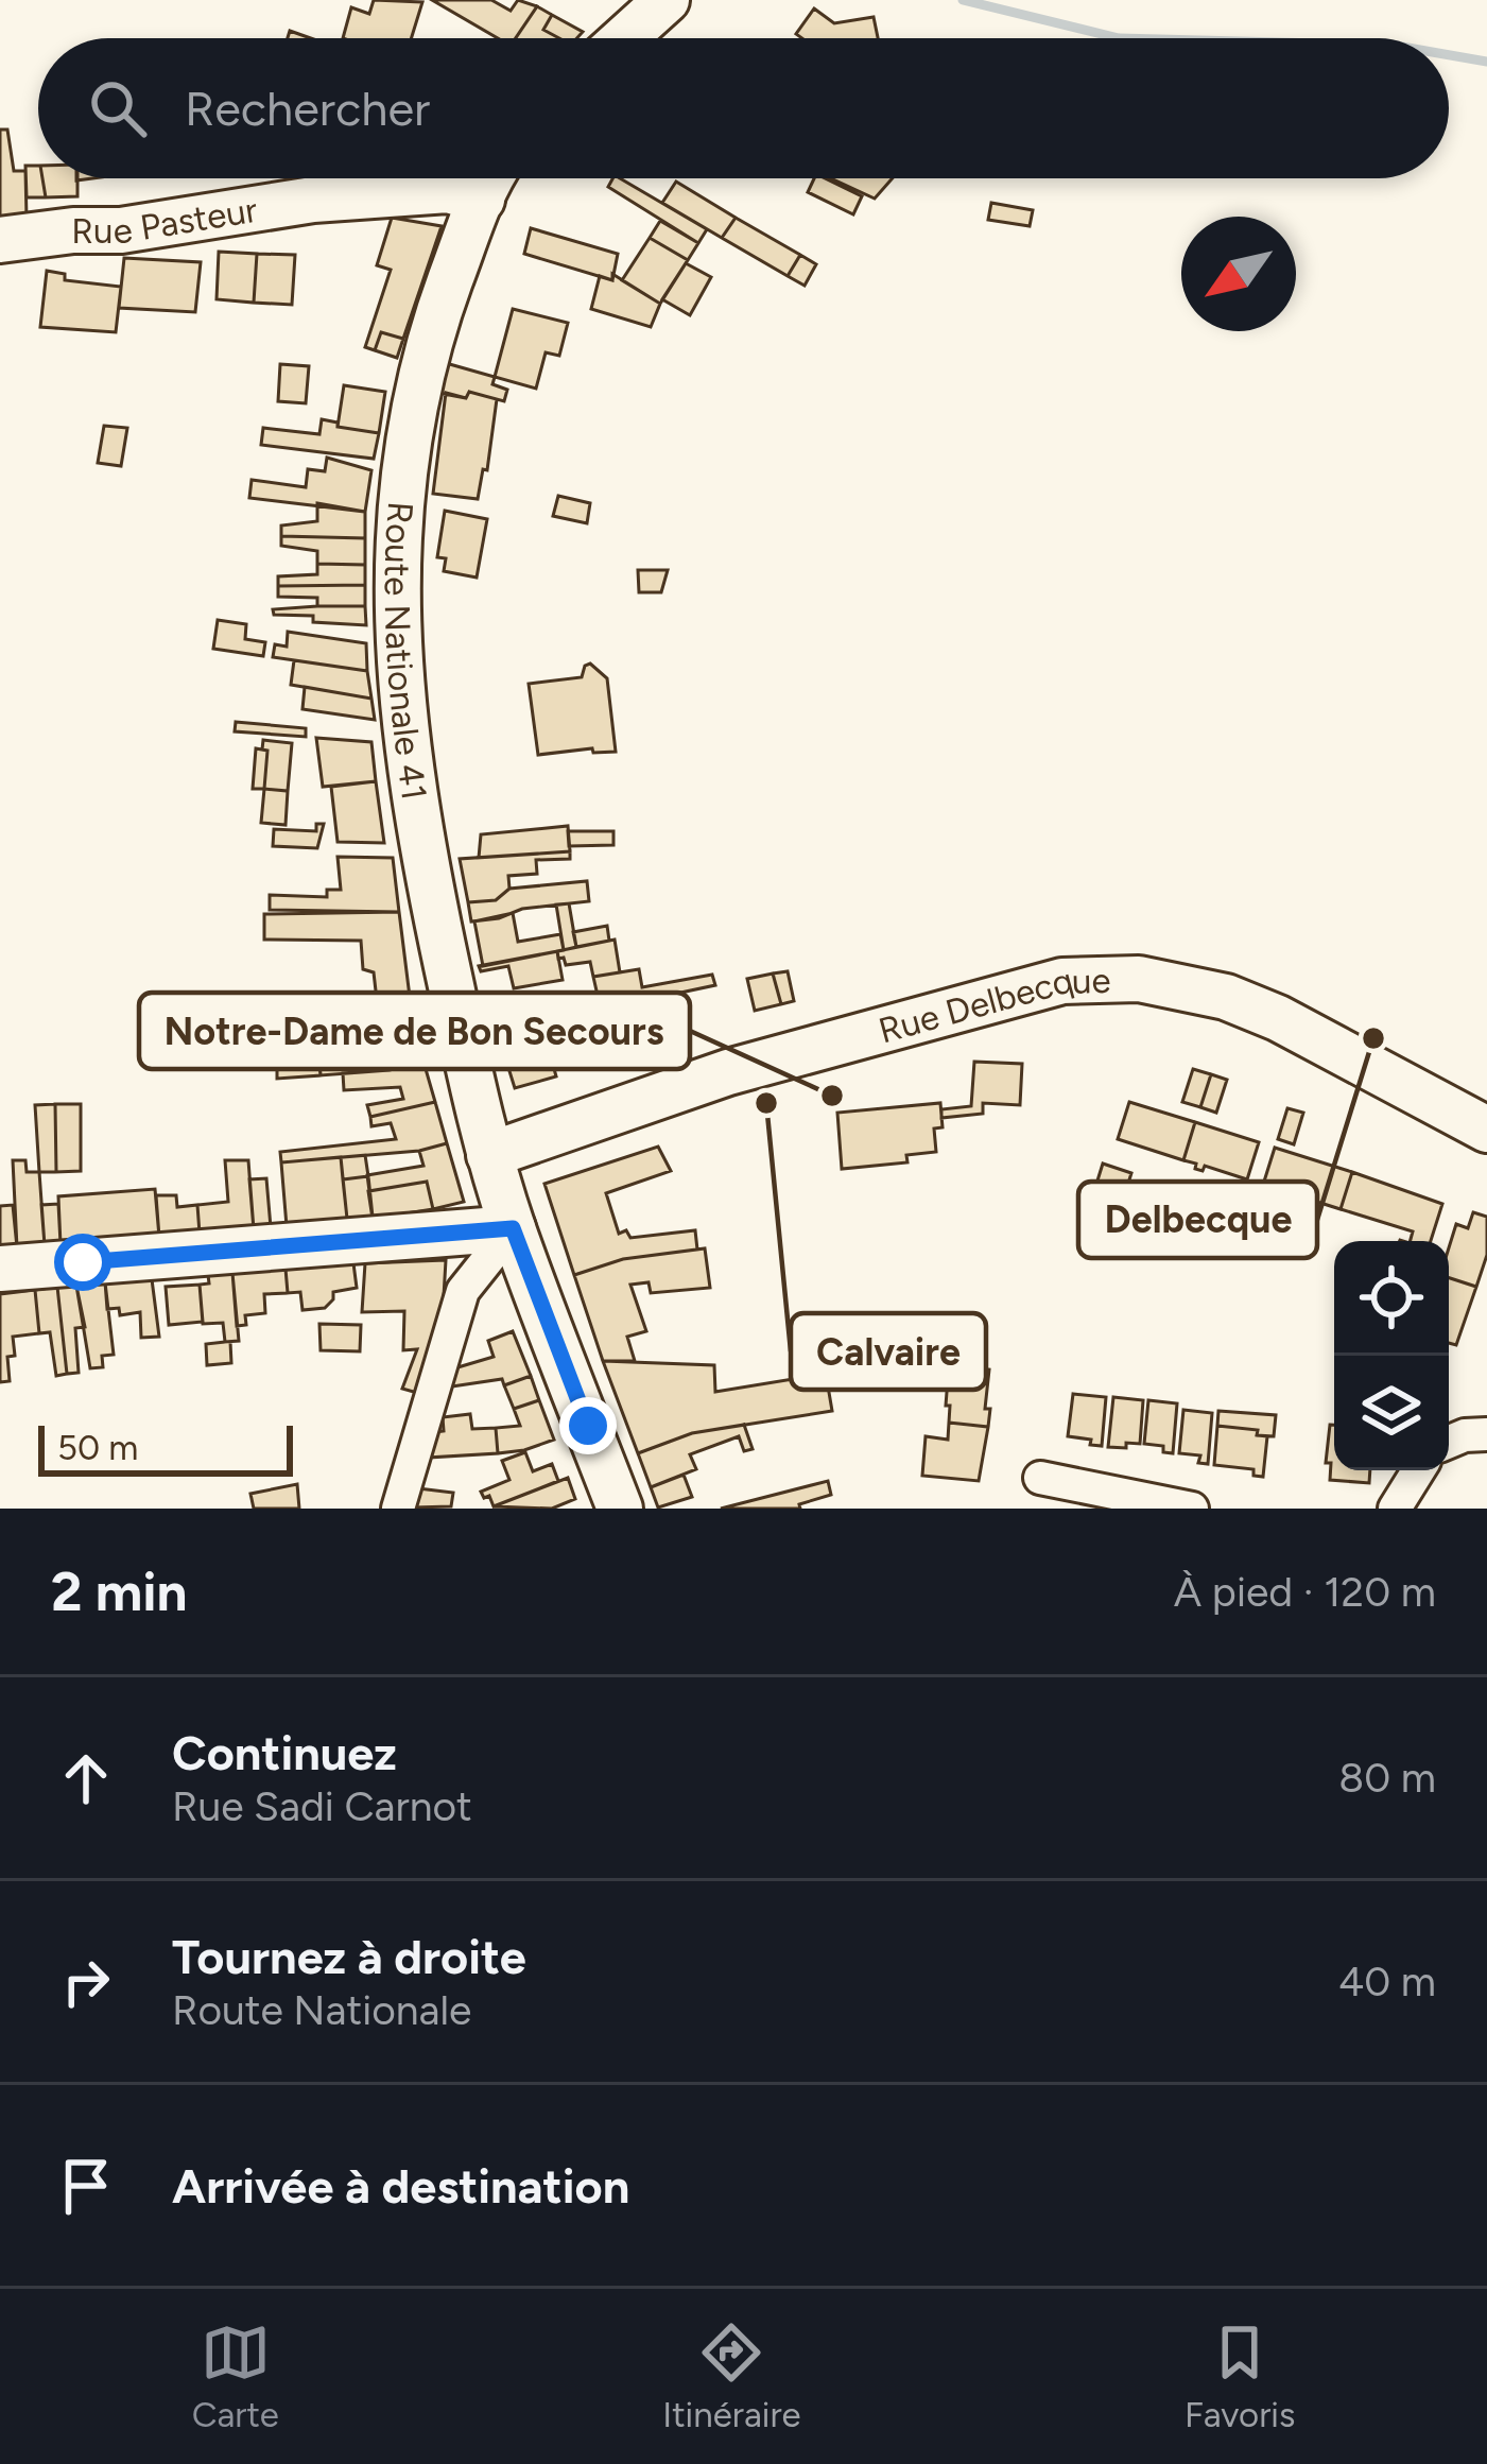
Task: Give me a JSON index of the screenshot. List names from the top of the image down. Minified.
{"streets":{"street":["Rue Pasteur","Route Nationale 41","Rue Delbecque"]},"crossings":[["Rue Pasteur","Route Nationale 41"],["Route Nationale 41","Rue Delbecque"]],"places":["Delbecque","Notre-Dame de Bon Secours","Calvaire"],"scale_bar":"50 m","north":"bottom left","page":{"search":"Rechercher","scale":"50 m","heading":["2 min","À pied · 120 m"],"list":[["Continuez","Rue Sadi Carnot","80 m"],["Tournez à droite","Route Nationale","40 m"],"Arrivée à destination"],"nav":["Carte","Itinéraire","Favoris"]}}
